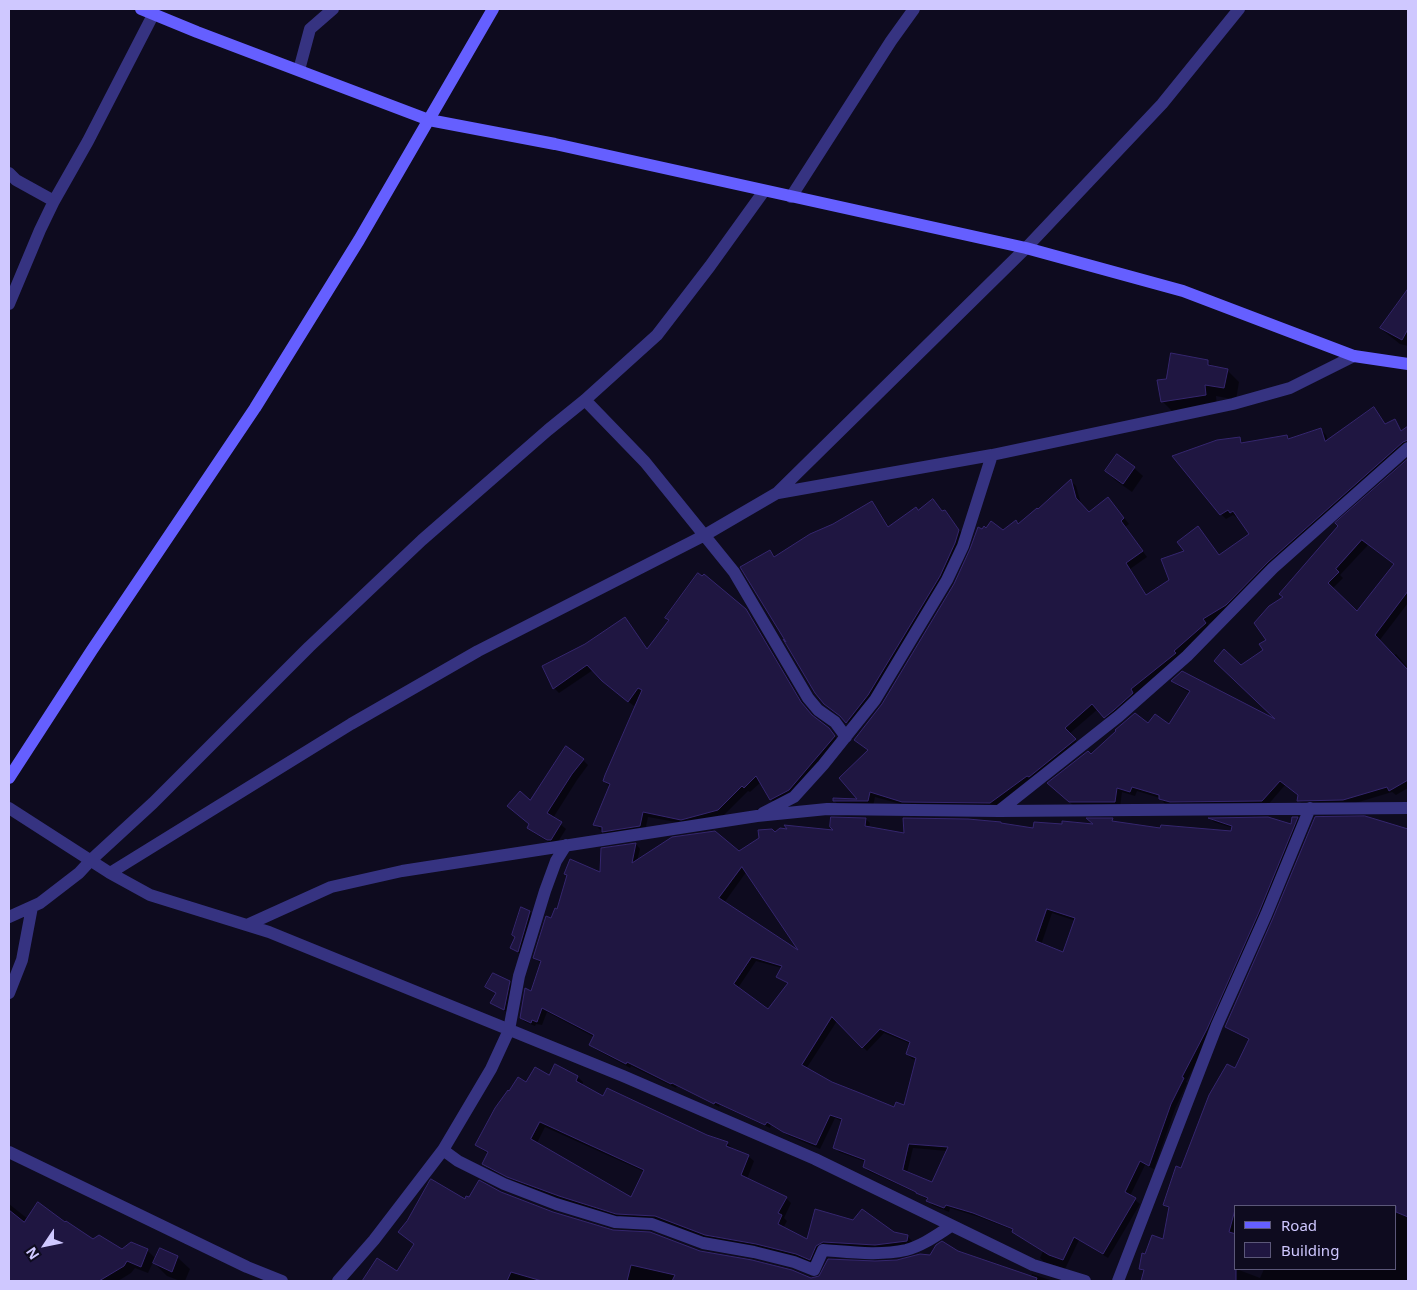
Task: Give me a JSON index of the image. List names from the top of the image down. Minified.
{"legend":["Road","Building"],"north":"bottom left"}
